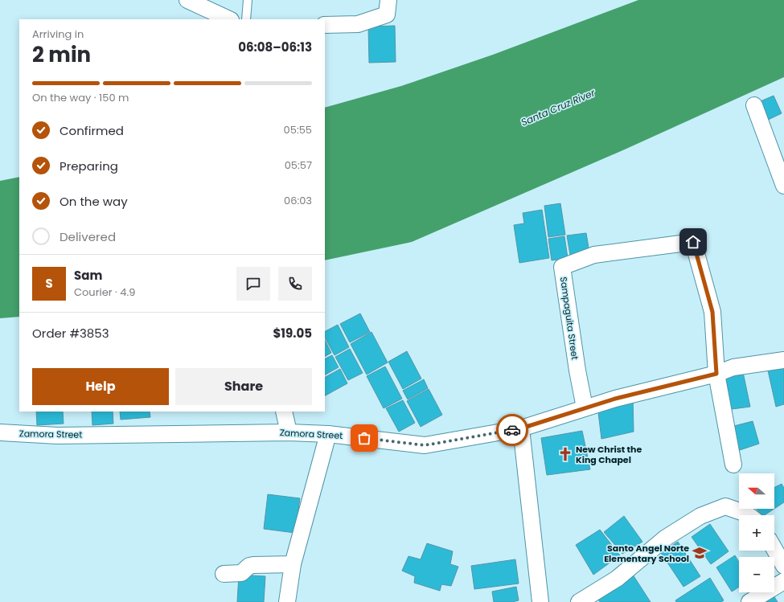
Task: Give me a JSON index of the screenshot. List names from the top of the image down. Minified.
{"streets":{"street":["Sampaguita Street","Zamora Street"]},"crossings":[["Sampaguita Street","Zamora Street"]],"water":["Santa Cruz River"],"places":{"church":["New Christ the King Chapel"],"school or university":["Santo Angel Norte Elementary School"]},"north":"left","page":{"heading":["2 min","Arriving in","06:08–06:13"],"panel":["Sam","Courier · 4.9","Order #3853","$19.05"],"bar":"On the way · 150 m","list":[["Confirmed","05:55"],["Preparing","05:57"],["On the way","06:03"],"Delivered"],"round":"S","buttons":["Help","Share"],"map_buttons":["+","−"]}}
